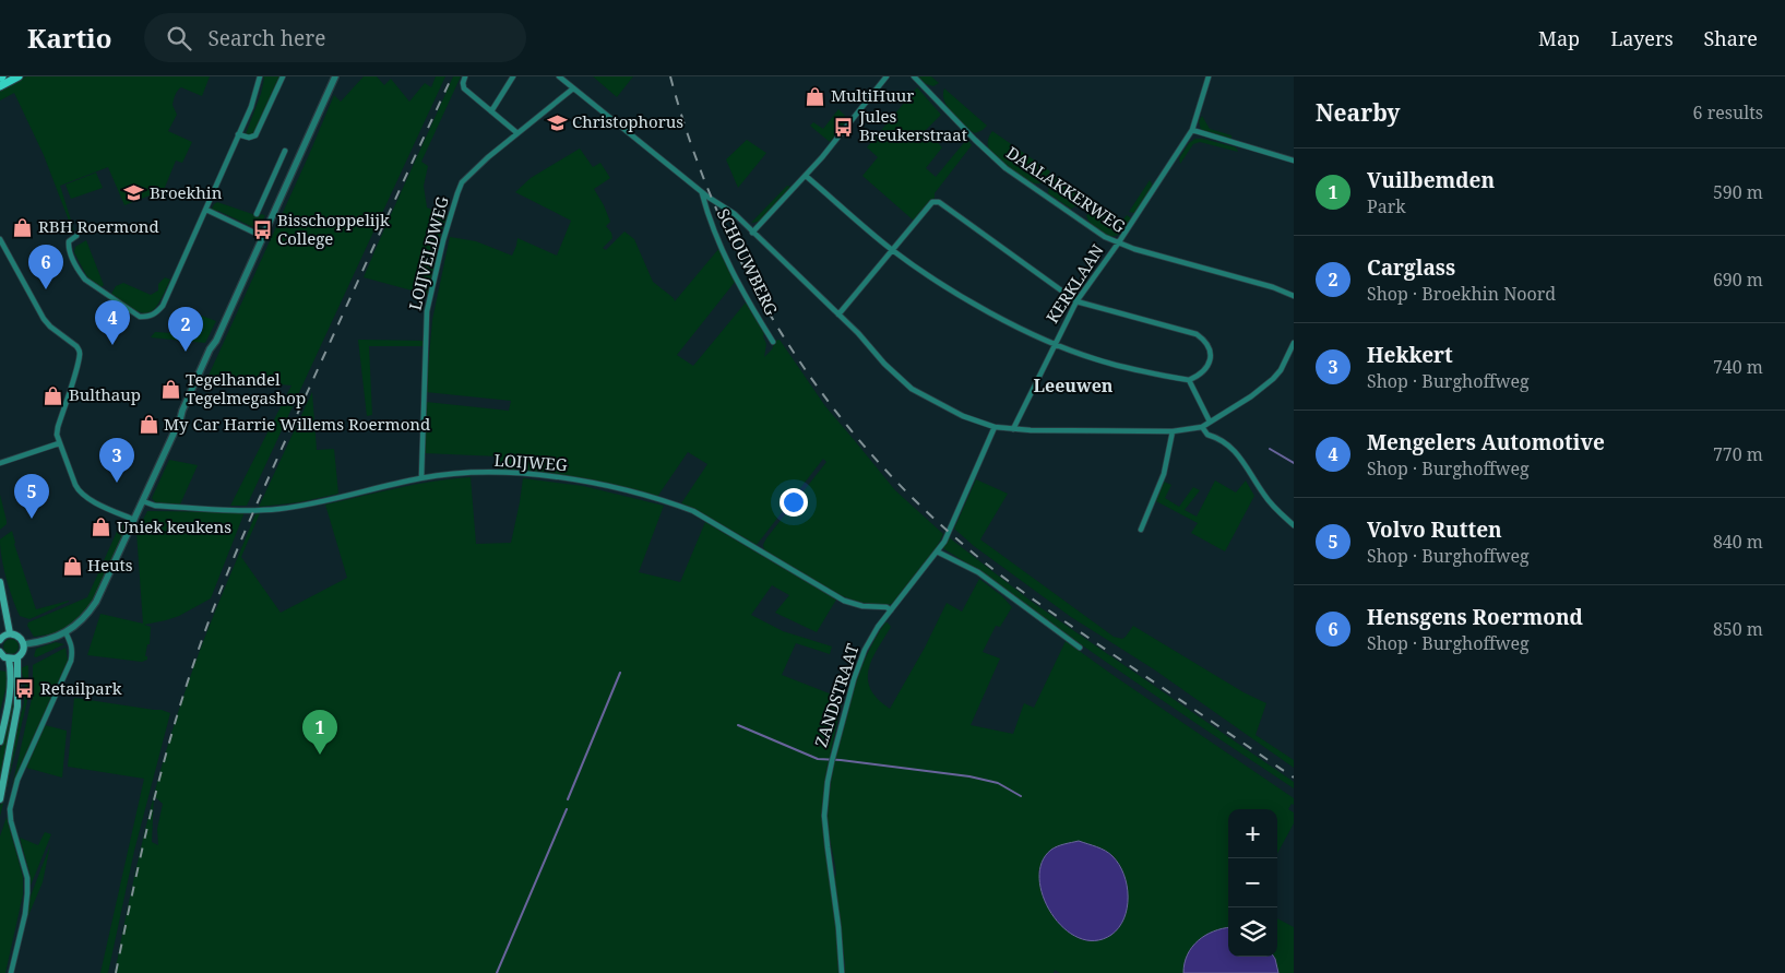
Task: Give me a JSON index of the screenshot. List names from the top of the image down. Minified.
{"streets":{"street":["DAALAKKERWEG","LOIJVELDWEG","SCHOUWBERG","KERKLAAN","LOIJWEG","ZANDSTRAAT"]},"crossings":[["DAALAKKERWEG","KERKLAAN"],["LOIJVELDWEG","SCHOUWBERG"],["LOIJVELDWEG","LOIJWEG"],["SCHOUWBERG","KERKLAAN"],["SCHOUWBERG","ZANDSTRAAT"],["LOIJWEG","ZANDSTRAAT"]],"districts":["Leeuwen"],"places":{"shop":["MultiHuur","RBH Roermond","Tegelhandel Tegelmegashop","Bulthaup","My Car Harrie Willems Roermond","Uniek keukens","Heuts"],"school or university":["Christophorus","Broekhin"],"bus stop":["Jules Breukerstraat","Bisschoppelijk College","Retailpark"]},"page":{"header":"Kartio","search":"Search here","nav":["Map","Layers","Share"],"heading":["Nearby","6 results"],"list":[{"mark":"1","name":"Vuilbemden","note":"Park","value":"590 m"},{"mark":"2","name":"Carglass","note":"Shop · Broekhin Noord","value":"690 m"},{"mark":"3","name":"Hekkert","note":"Shop · Burghoffweg","value":"740 m"},{"mark":"4","name":"Mengelers Automotive","note":"Shop · Burghoffweg","value":"770 m"},{"mark":"5","name":"Volvo Rutten","note":"Shop · Burghoffweg","value":"840 m"},{"mark":"6","name":"Hensgens Roermond","note":"Shop · Burghoffweg","value":"850 m"}],"pins":["6","4","2","3","5","1"],"map_buttons":["+","−"]}}
